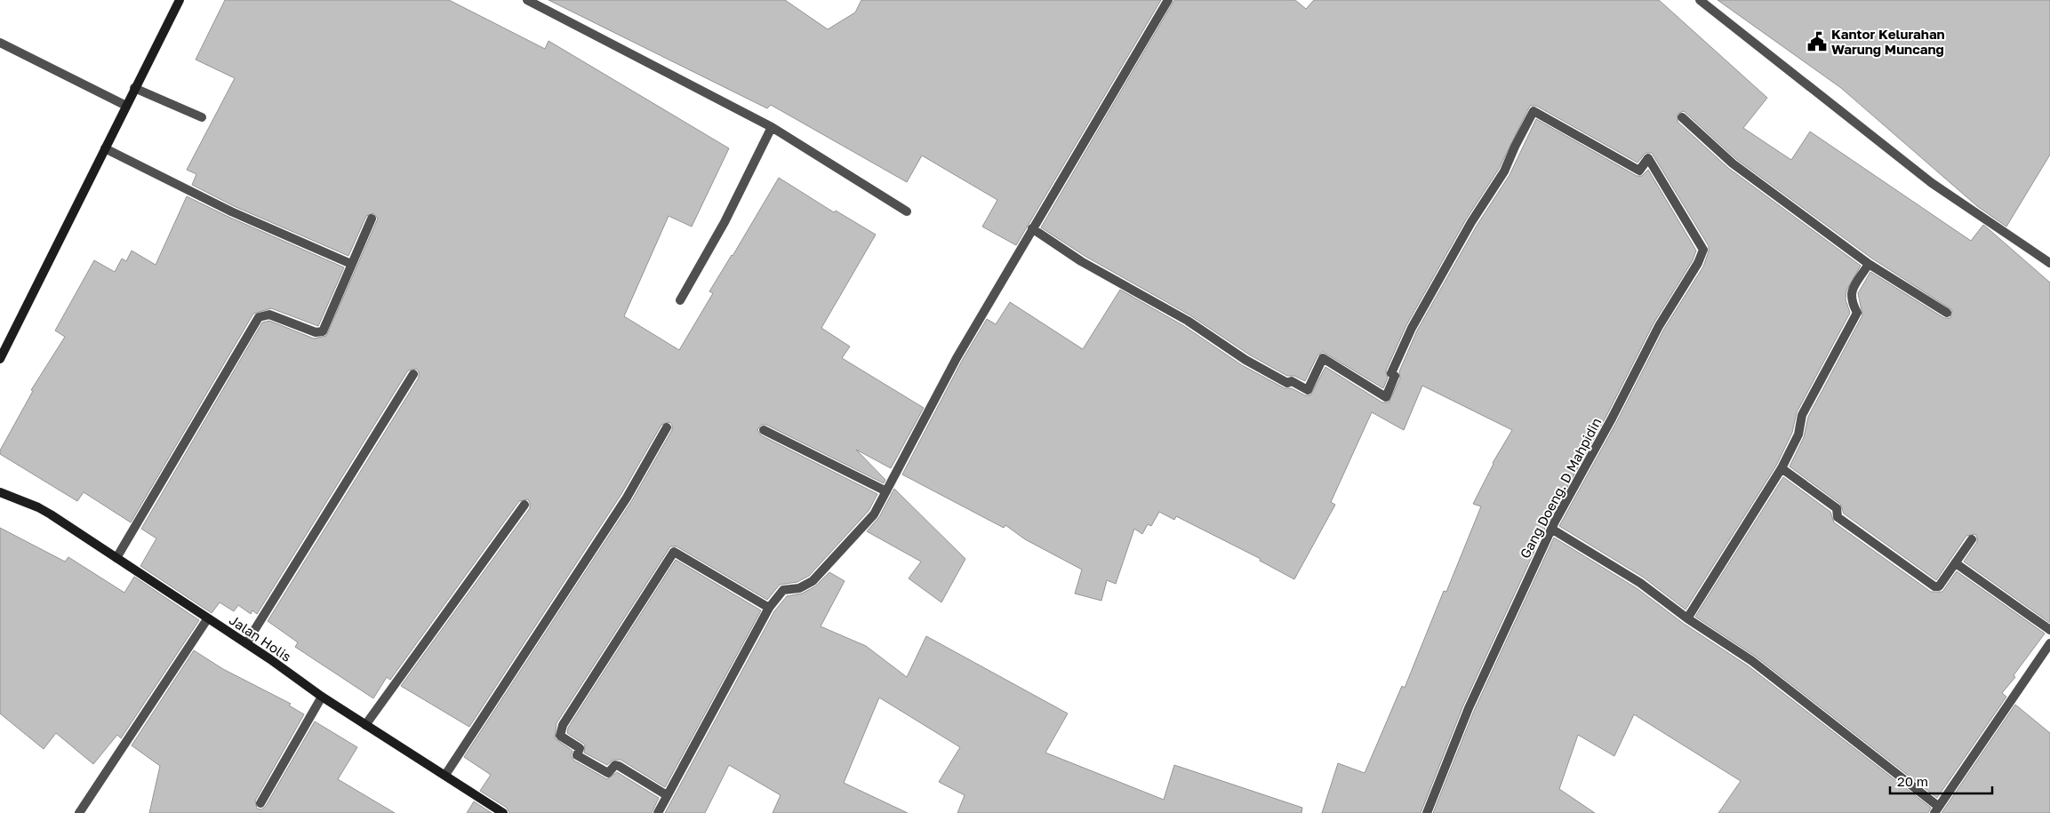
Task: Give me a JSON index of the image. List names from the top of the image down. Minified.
{"streets":{"street":["Gang Doeng. D Mahpidin","Jalan Holis"]},"places":{"public building":["Kantor Kelurahan Warung Muncang"]},"scale_bar":"20 m"}
